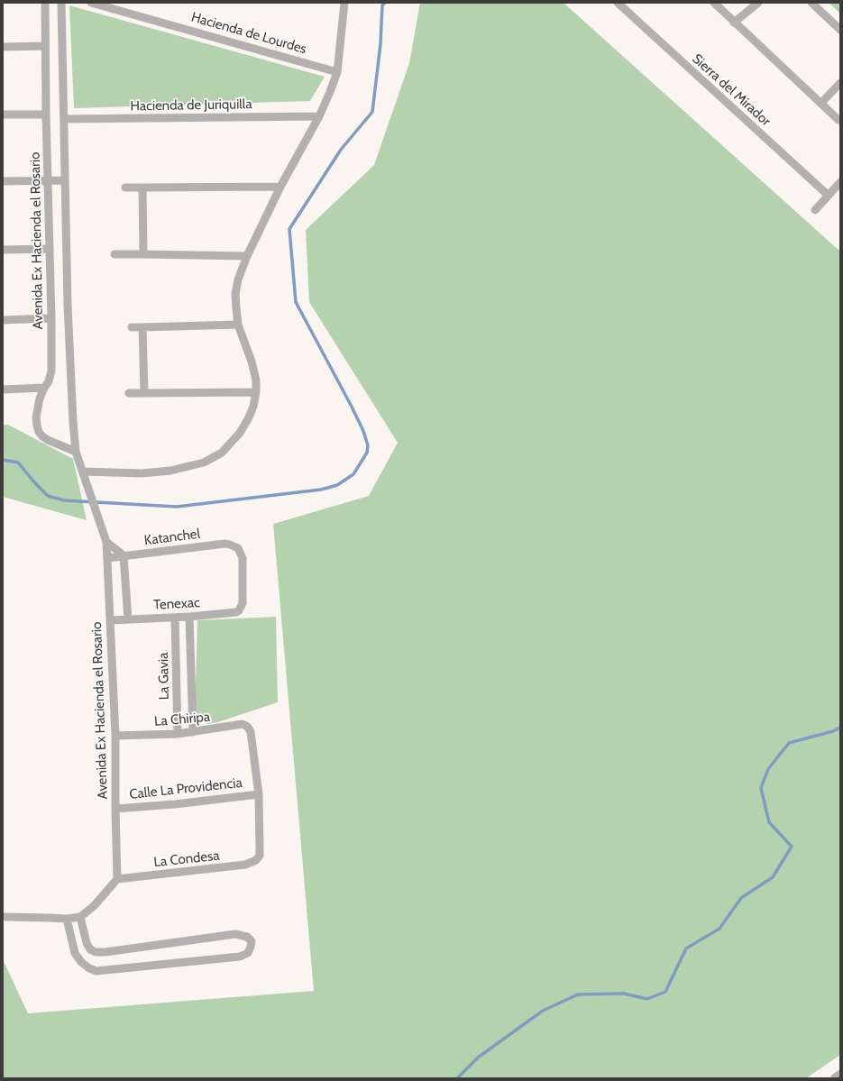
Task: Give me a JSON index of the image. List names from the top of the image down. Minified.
{"streets":{"street":["Hacienda de Lourdes","Sierra del Mirador","Hacienda de Juriquilla","Avenida Ex Hacienda el Rosario","Katanchel","Tenexac","La Gavia","La Chiripa","Calle La Providencia","La Condesa"]},"crossings":[["Hacienda de Juriquilla","Avenida Ex Hacienda el Rosario"],["Avenida Ex Hacienda el Rosario","Katanchel"],["Avenida Ex Hacienda el Rosario","Tenexac"],["Avenida Ex Hacienda el Rosario","La Chiripa"],["Avenida Ex Hacienda el Rosario","Calle La Providencia"],["Avenida Ex Hacienda el Rosario","La Condesa"],["Katanchel","Tenexac"],["Tenexac","La Gavia"],["La Gavia","La Chiripa"],["La Chiripa","Calle La Providencia"],["La Chiripa","La Condesa"],["Calle La Providencia","La Condesa"]]}
